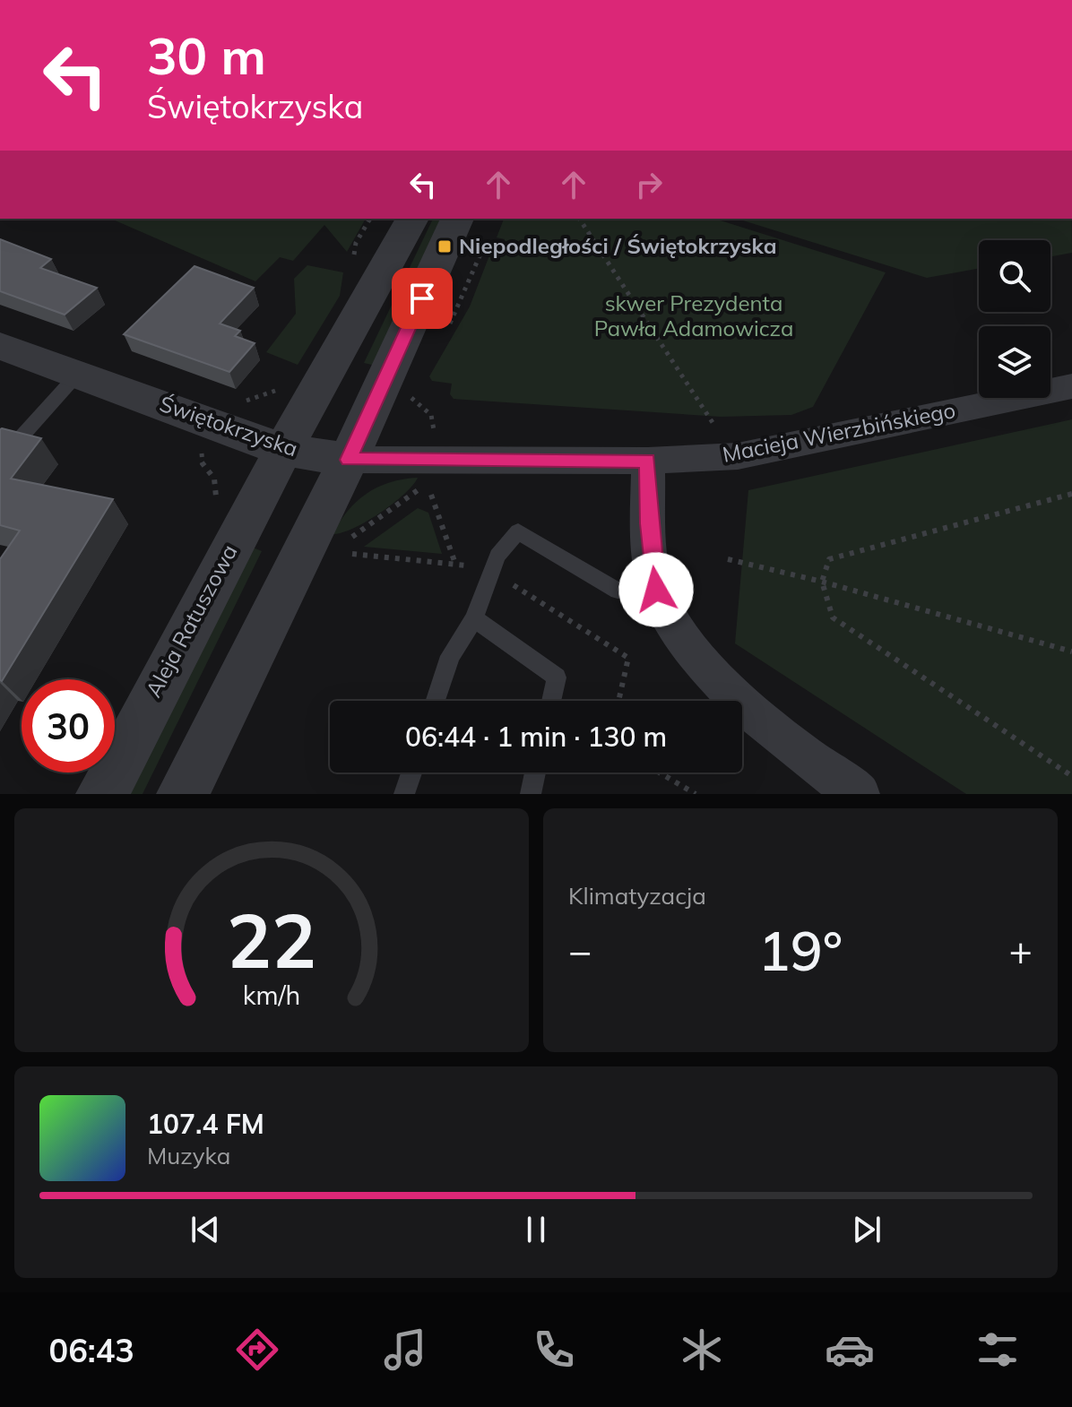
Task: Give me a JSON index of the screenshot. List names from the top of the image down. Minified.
{"streets":{"street":["Świętokrzyska","Macieja Wierzbińskiego","Aleja Ratuszowa"]},"crossings":[["Świętokrzyska","Macieja Wierzbińskiego"],["Świętokrzyska","Aleja Ratuszowa"]],"parks":["skwer Prezydenta Pawła Adamowicza"],"places":{"transit":["Niepodległości / Świętokrzyska"]},"page":{"turn":["30 m","Świętokrzyska"],"limit":"30","trip":"06:44 · 1 min · 130 m","tile":"Klimatyzacja","heat":["−","19°","+"],"song":["107.4 FM","Muzyka"],"tabs":"06:43","gauge":["22","km/h"]}}
